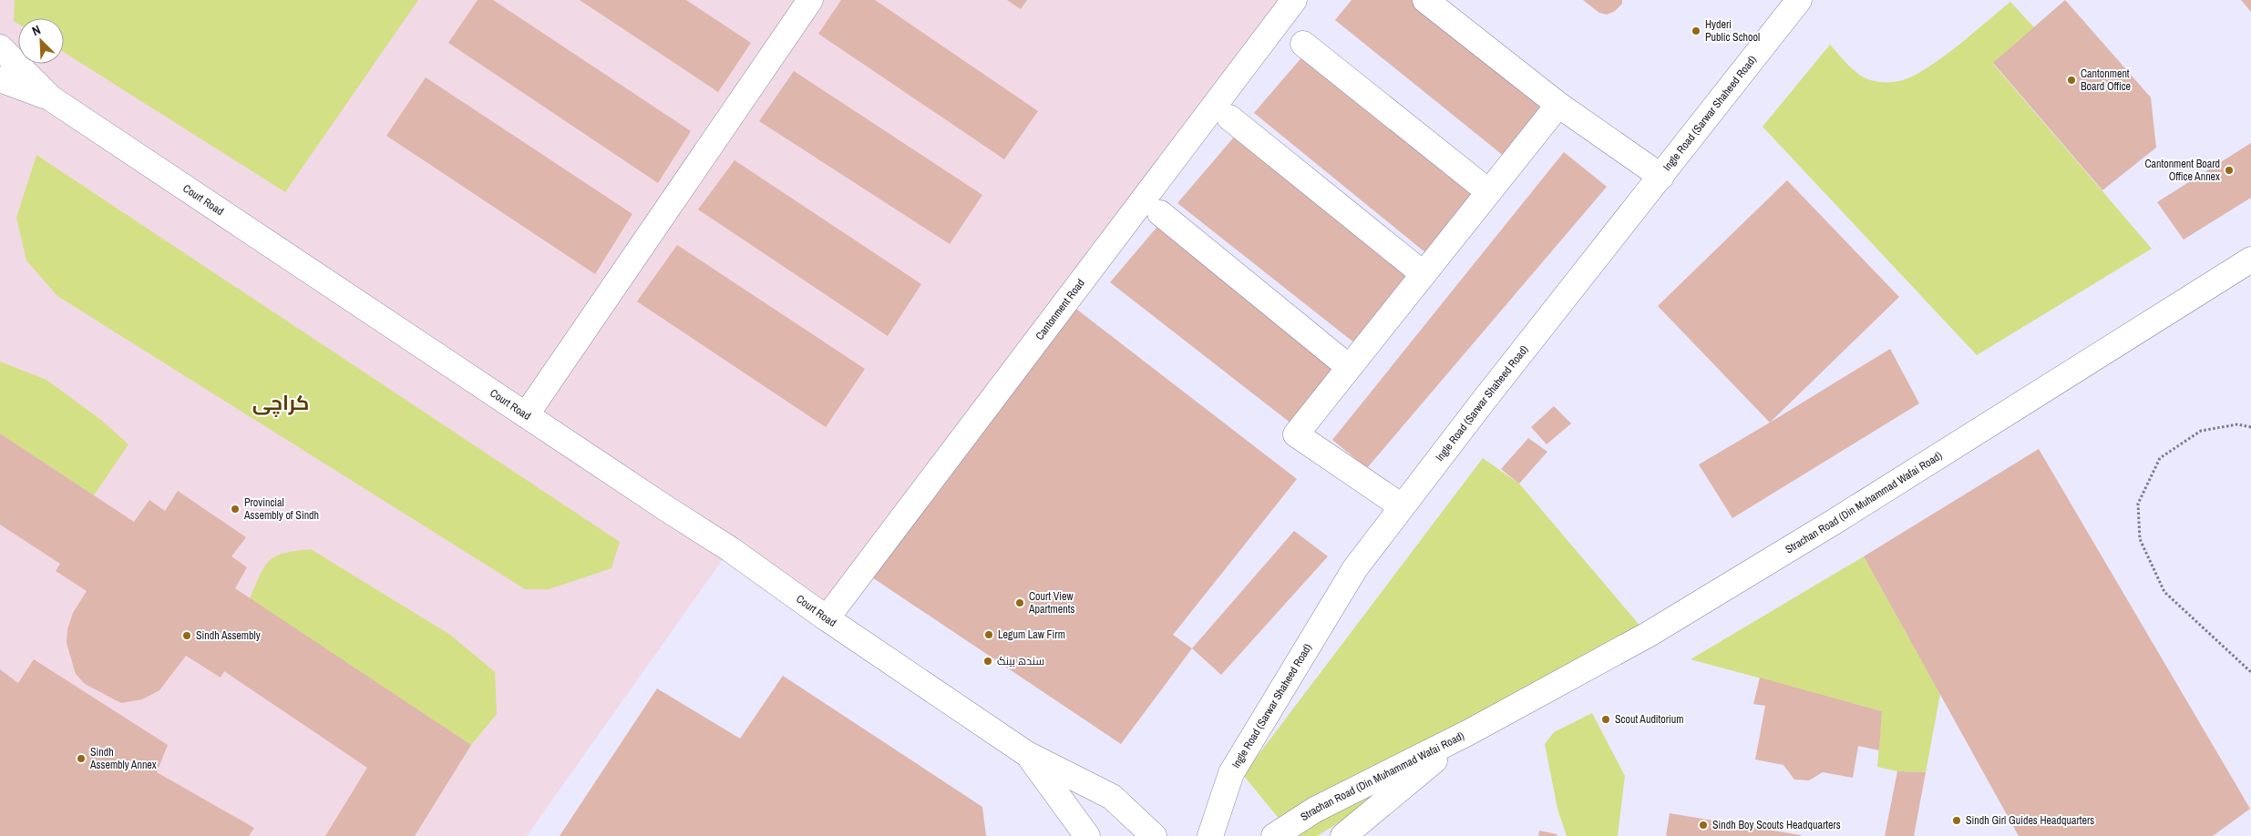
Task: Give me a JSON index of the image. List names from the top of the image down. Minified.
{"streets":{"main road":["Ingle Road (Sarwar Shaheed Road)","Court Road","Cantonment Road","Strachan Road (Din Muhammad Wafai Road)"]},"crossings":[["Court Road","Cantonment Road"]],"districts":["کراچی"],"places":["Hyderi Public School","Cantonment Board Office","Cantonment Board Office Annex","Provincial Assembly of Sindh","Court View Apartments","Legum Law Firm","Sindh Assembly","سندھ بینک","Scout Auditorium","Sindh Assembly Annex","Sindh Girl Guides Headquarters","Sindh Boy Scouts Headquarters"],"north":"top left"}
